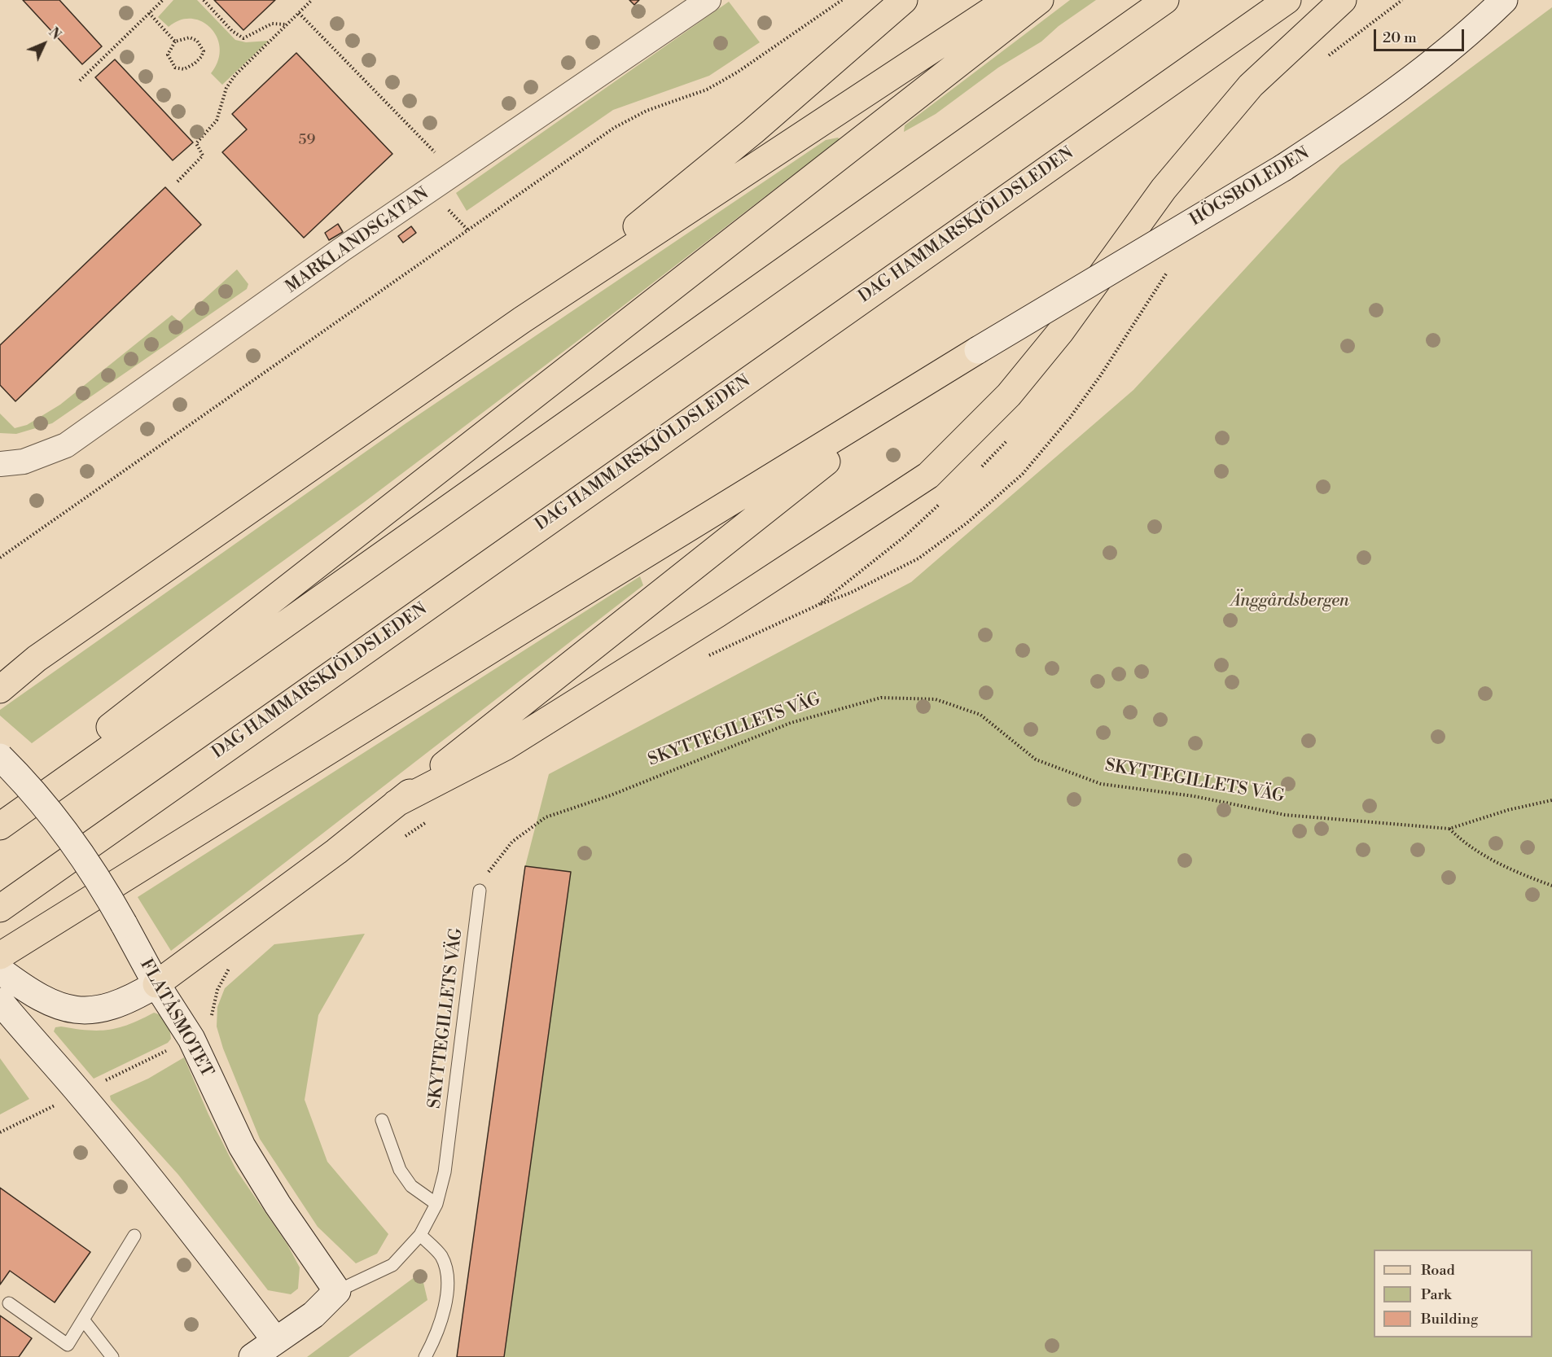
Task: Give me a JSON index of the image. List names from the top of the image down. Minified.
{"streets":{"main road":["DAG HAMMARSKJÖLDSLEDEN"],"street":["HÖGSBOLEDEN","MARKLANDSGATAN","FLATÅSMOTET"],"lane":["SKYTTEGILLETS VÄG"]},"crossings":[["SKYTTEGILLETS VÄG","FLATÅSMOTET"]],"parks":["Änggårdsbergen"],"house_numbers":["59"],"legend":["Road","Park","Building"],"scale_bar":"20 m","north":"top right"}
